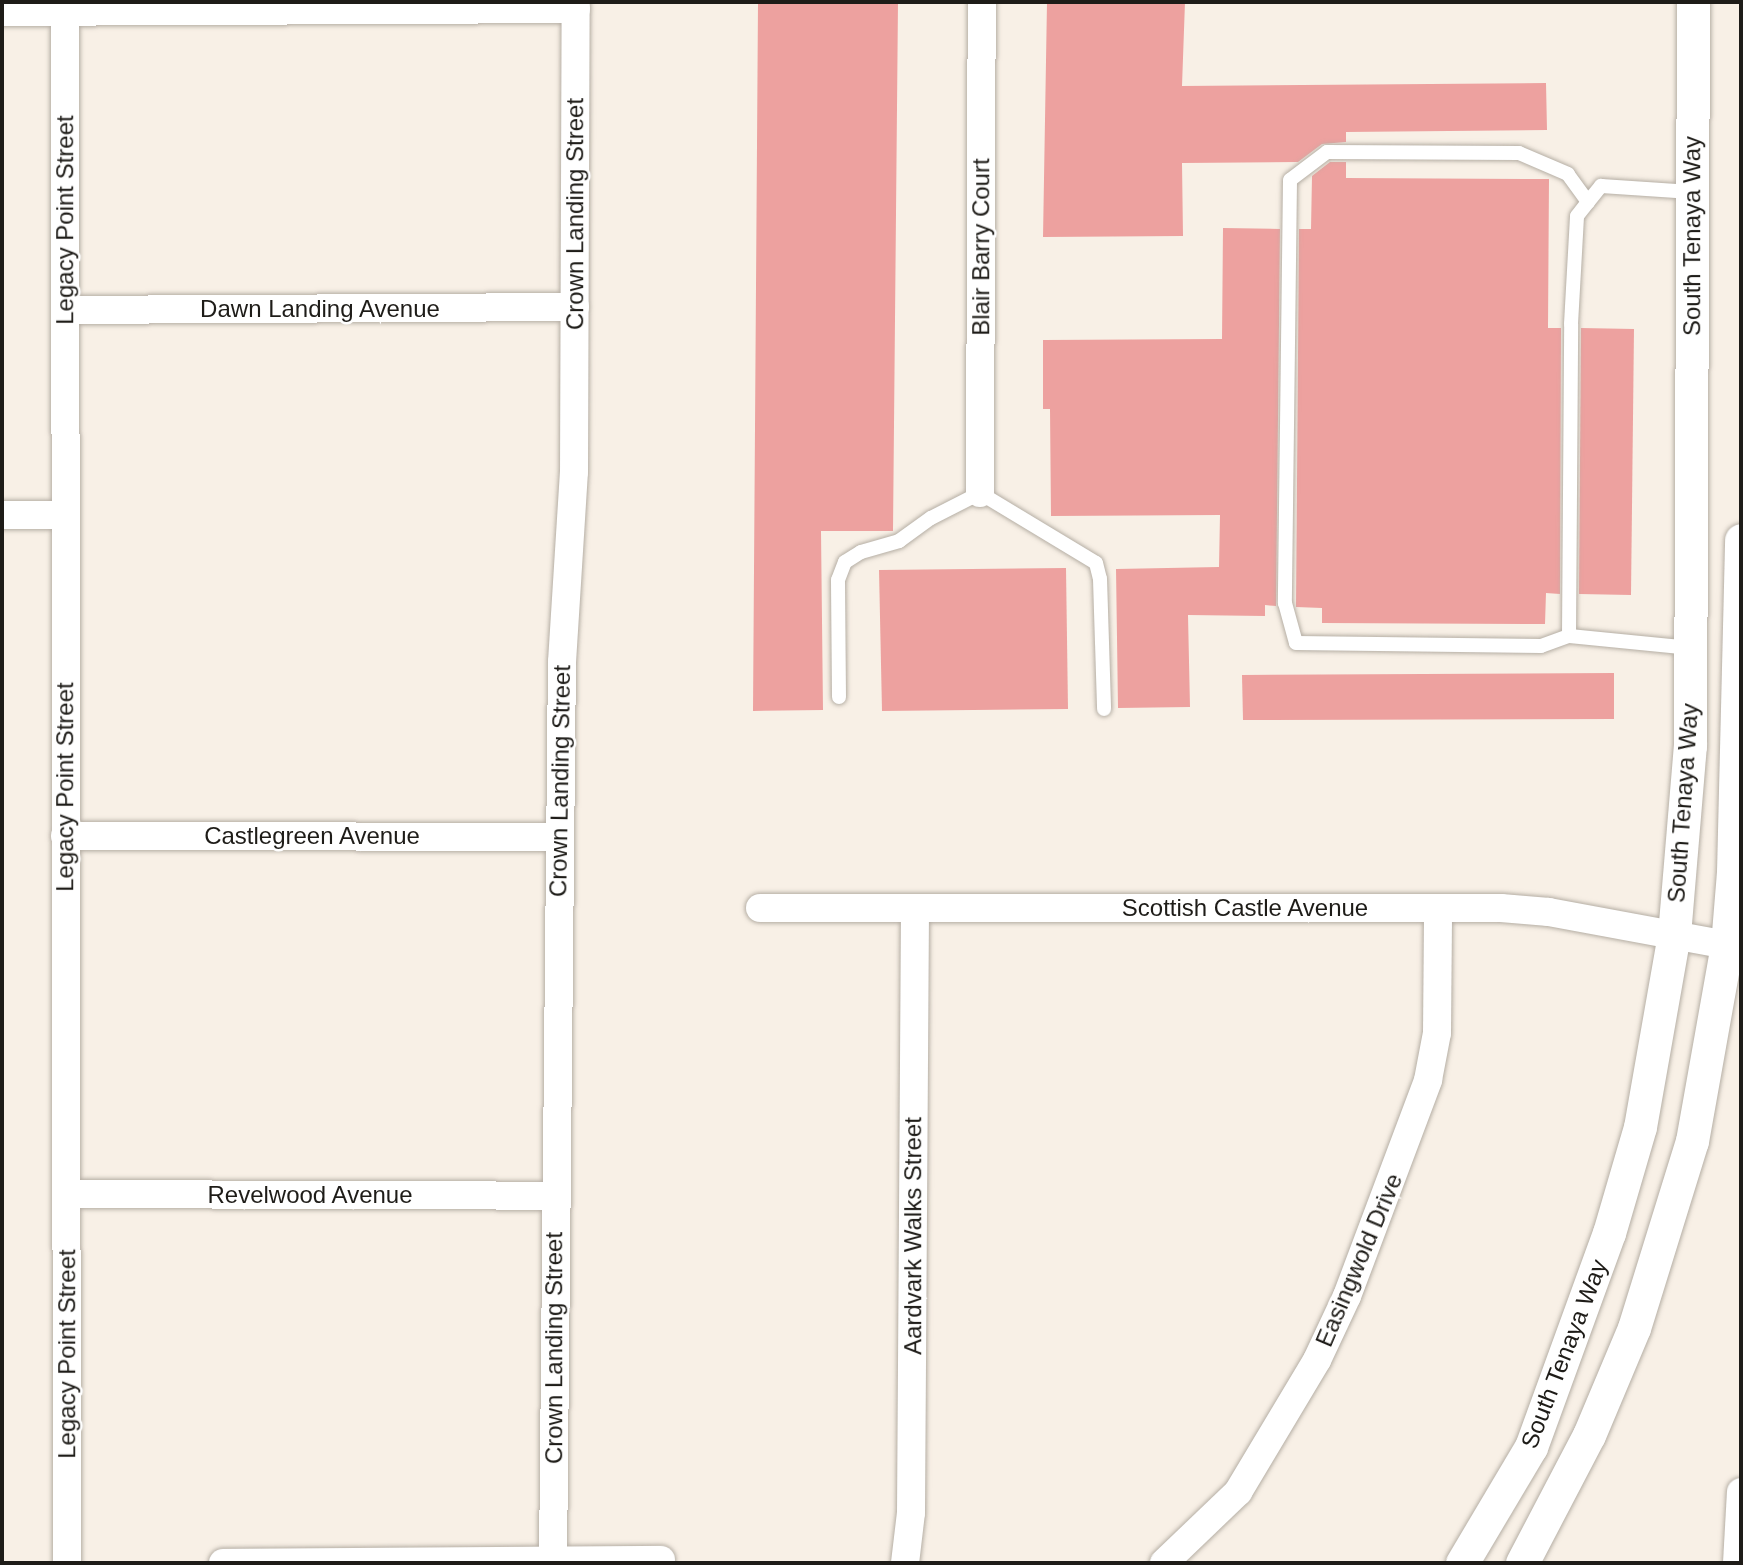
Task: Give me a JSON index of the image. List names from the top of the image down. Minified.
{"streets":{"street":["Crown Landing Street","Legacy Point Street","South Tenaya Way","Blair Barry Court","Dawn Landing Avenue","Castlegreen Avenue","Scottish Castle Avenue","Revelwood Avenue","Aardvark Walks Street","Easingwold Drive"]},"crossings":[["Crown Landing Street","Dawn Landing Avenue"],["Crown Landing Street","Castlegreen Avenue"],["Crown Landing Street","Revelwood Avenue"],["Legacy Point Street","Dawn Landing Avenue"],["Legacy Point Street","Castlegreen Avenue"],["Legacy Point Street","Revelwood Avenue"],["South Tenaya Way","Scottish Castle Avenue"],["Scottish Castle Avenue","Aardvark Walks Street"],["Scottish Castle Avenue","Easingwold Drive"]]}
